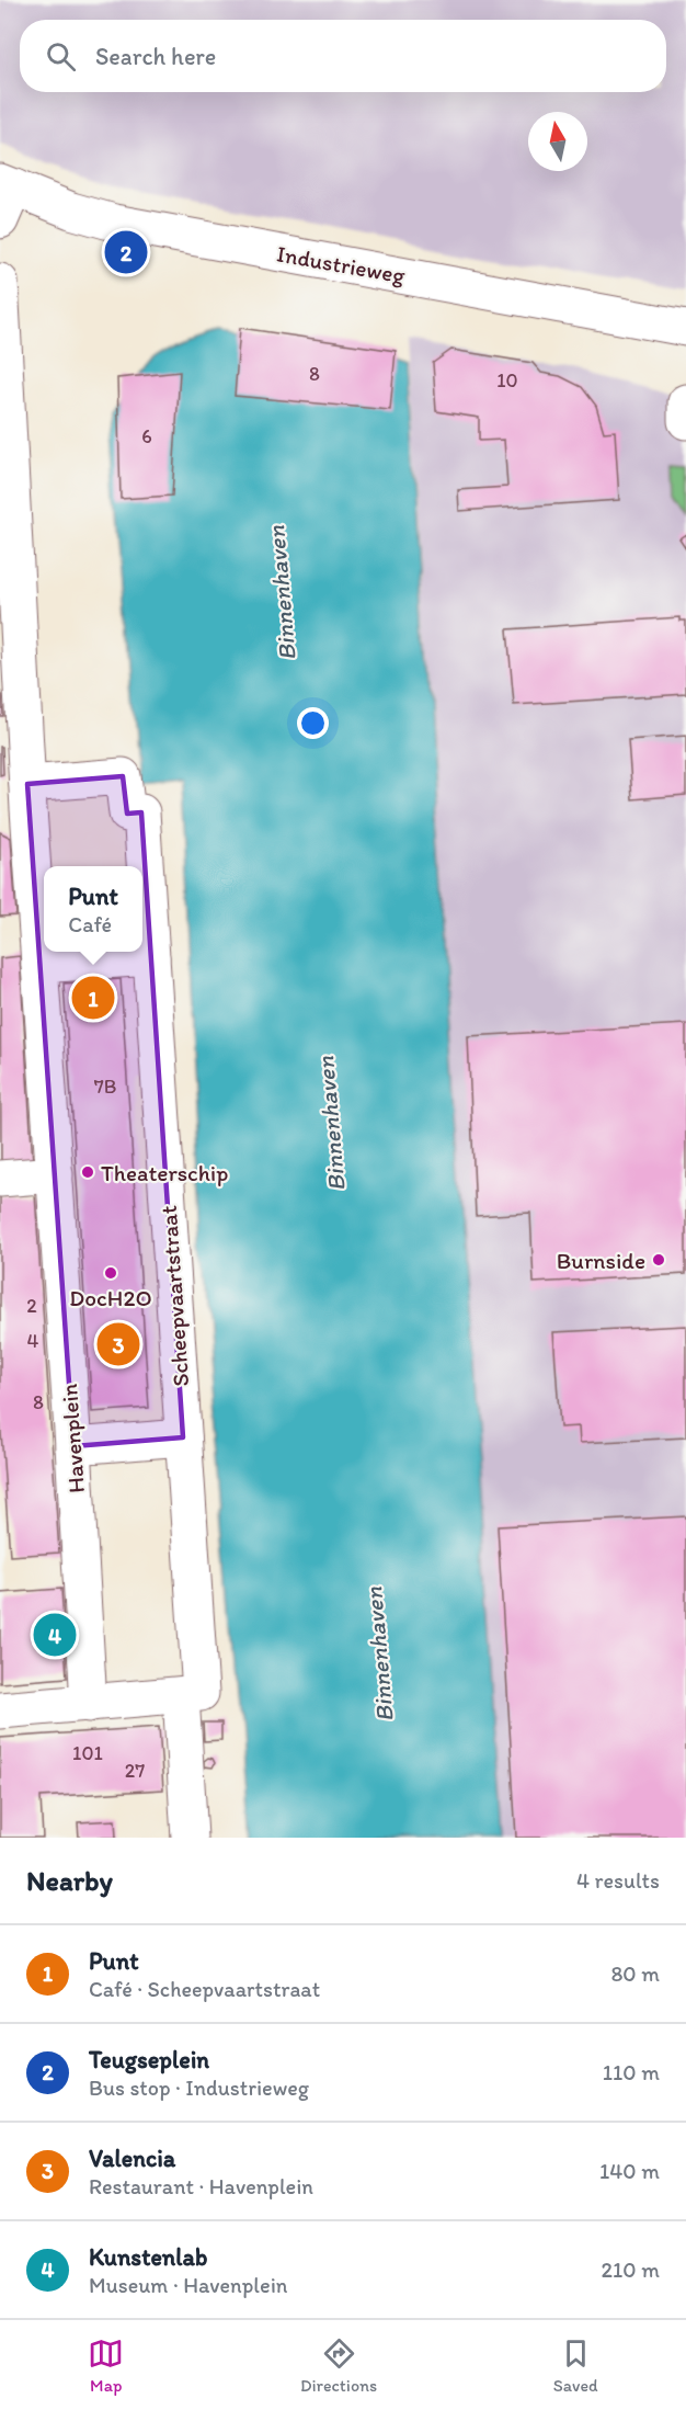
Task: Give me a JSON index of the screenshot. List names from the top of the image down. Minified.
{"streets":{"street":["Industrieweg","Scheepvaartstraat","Havenplein"]},"water":["Binnenhaven"],"places":["Theaterschip","Burnside","DocH2O"],"house_numbers":["8","10","6","7B","2","4","8","101","27"],"north":"top","page":{"search":"Search here","pins":["2","1","3","4"],"popup":["Punt","Café"],"heading":["Nearby","4 results"],"list":[{"mark":"1","name":"Punt","note":"Café · Scheepvaartstraat","value":"80 m"},{"mark":"2","name":"Teugseplein","note":"Bus stop · Industrieweg","value":"110 m"},{"mark":"3","name":"Valencia","note":"Restaurant · Havenplein","value":"140 m"},{"mark":"4","name":"Kunstenlab","note":"Museum · Havenplein","value":"210 m"}],"nav":["Map","Directions","Saved"]}}
